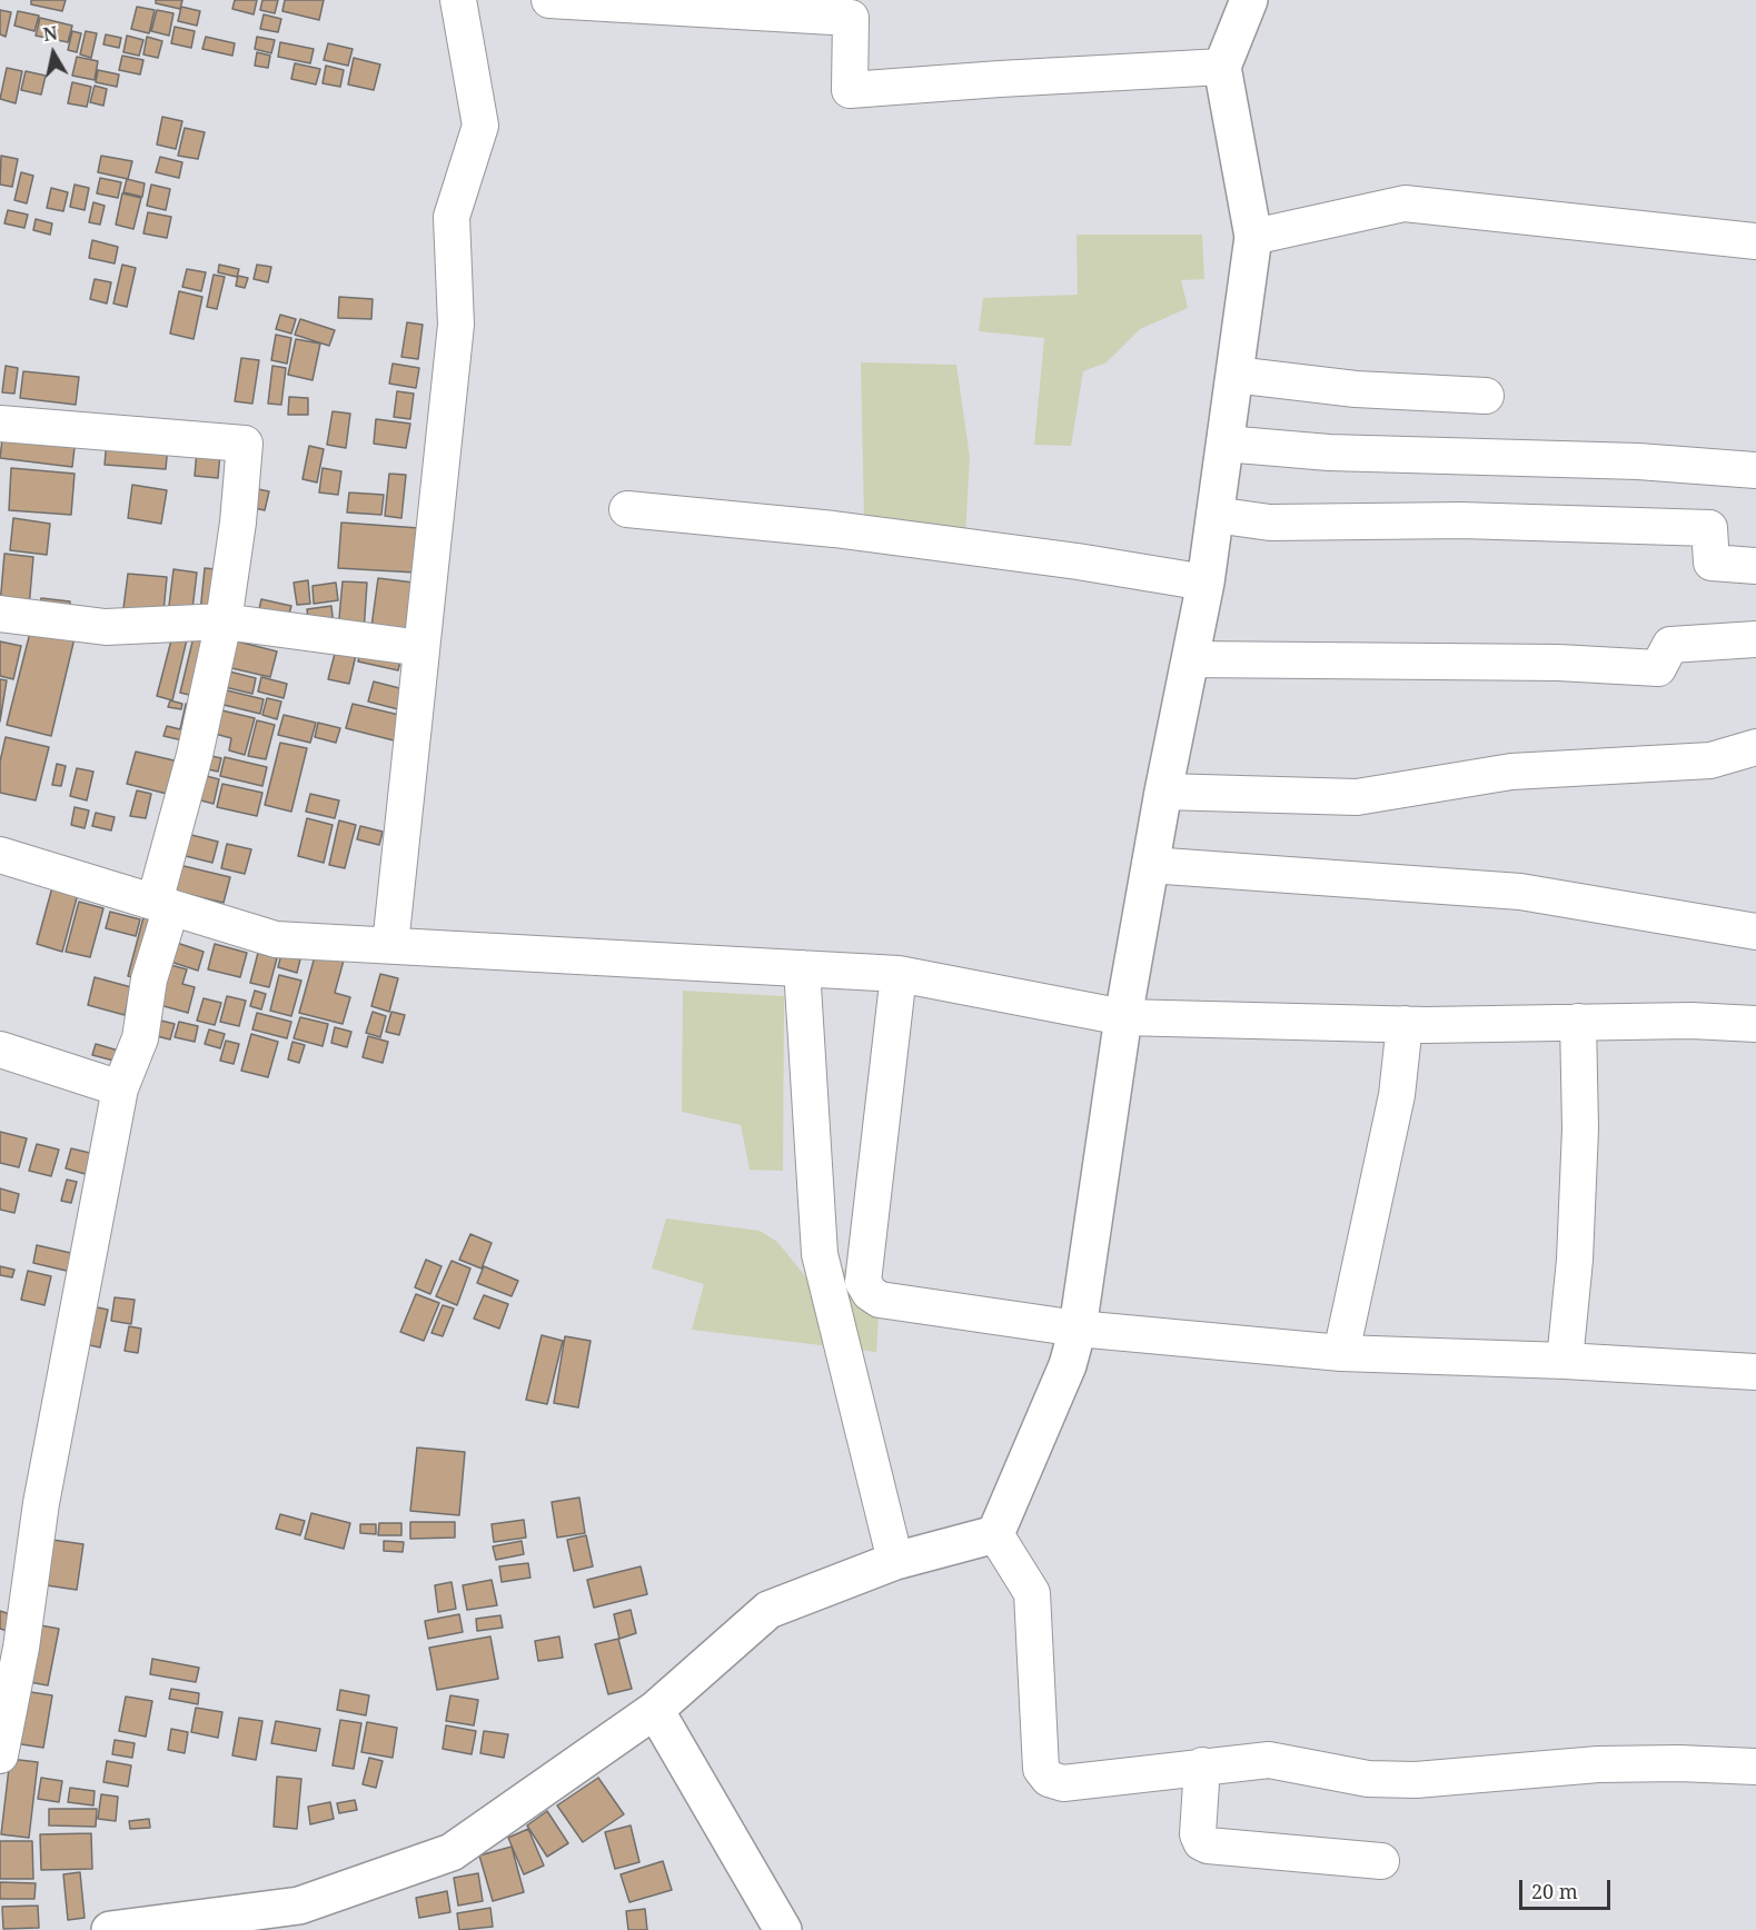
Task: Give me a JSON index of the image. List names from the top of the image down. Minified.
{"scale_bar":"20 m","north":"top"}
